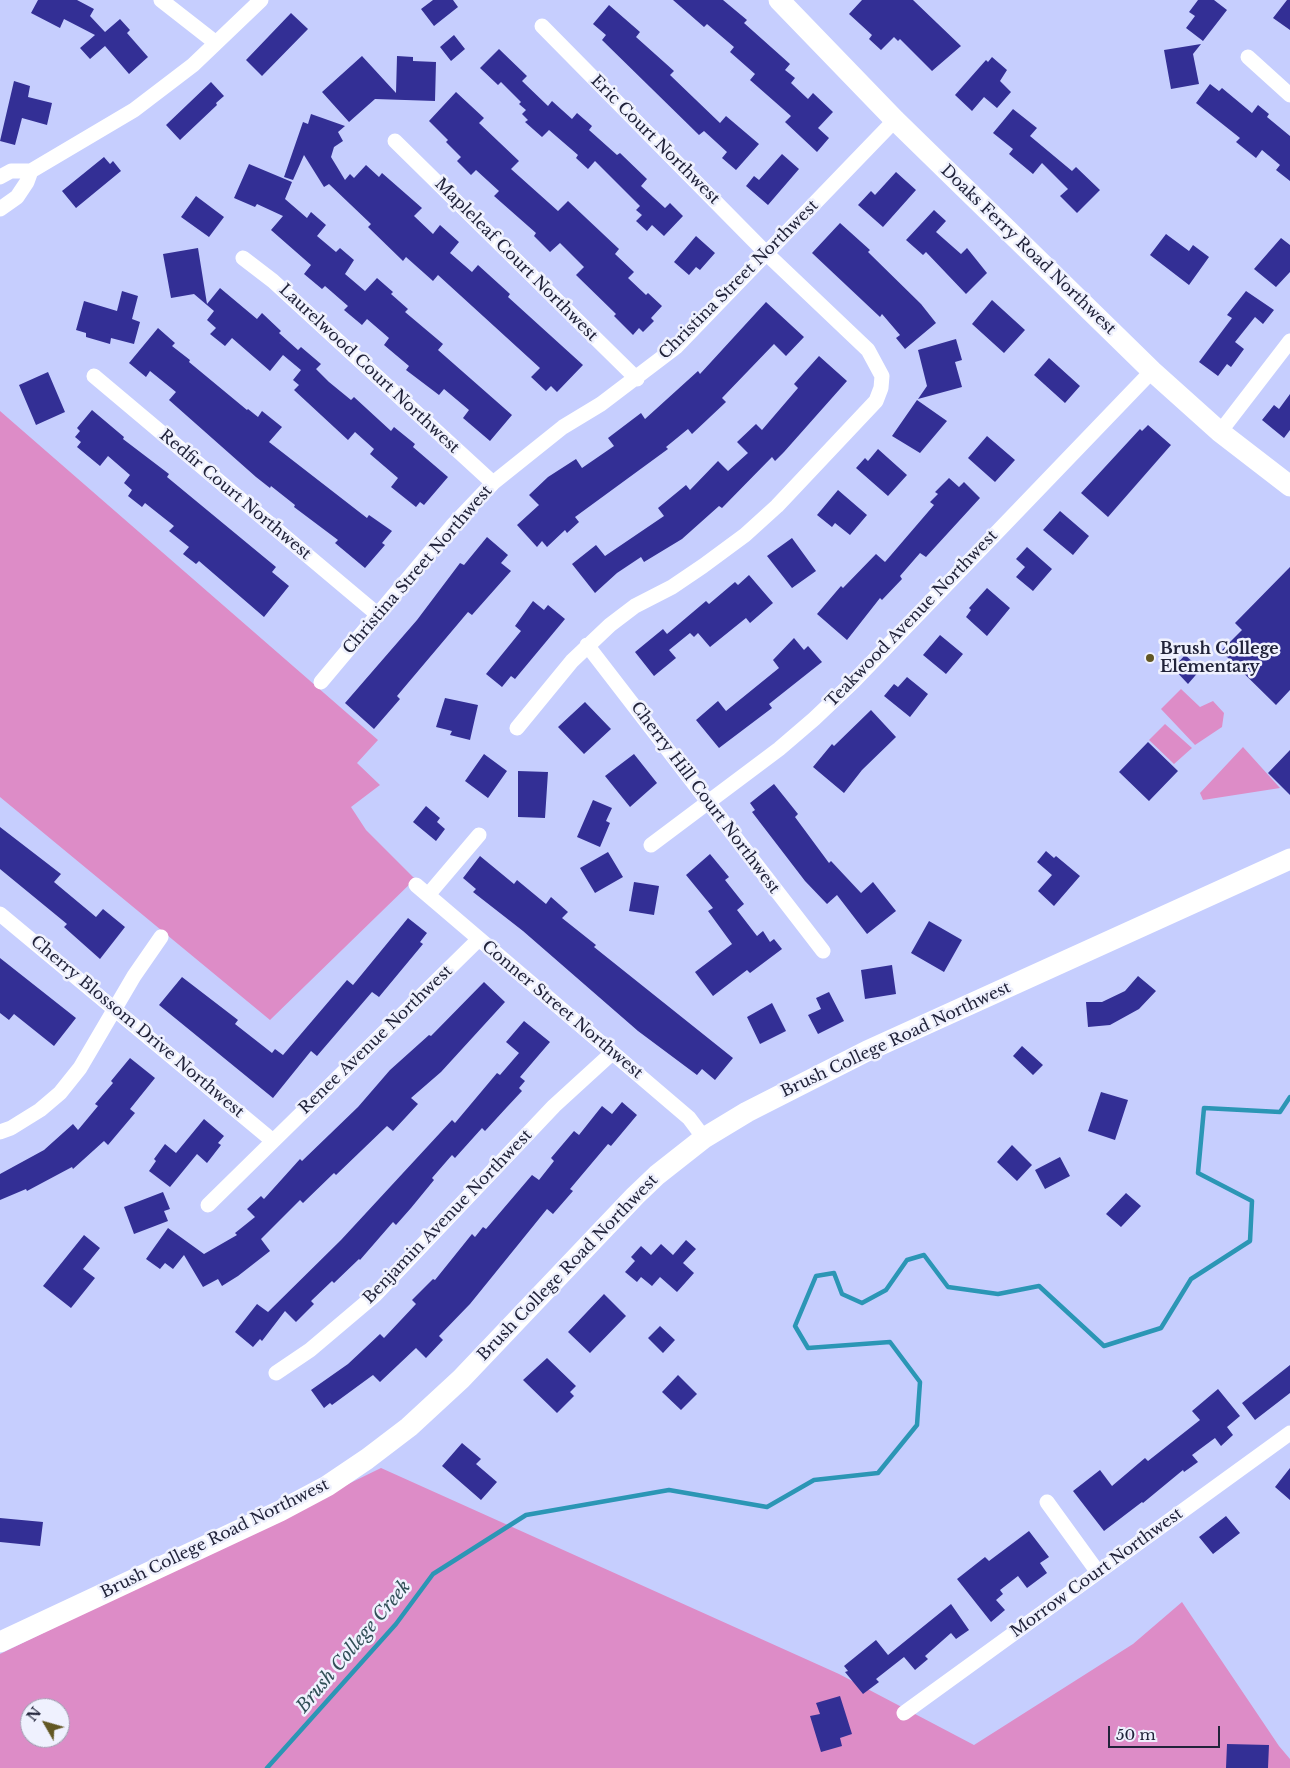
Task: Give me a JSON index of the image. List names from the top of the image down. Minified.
{"streets":{"street":["Eric Court Northwest","Doaks Ferry Road Northwest","Mapleleaf Court Northwest","Christina Street Northwest","Laurelwood Court Northwest","Redfir Court Northwest","Teakwood Avenue Northwest","Cherry Hill Court Northwest","Conner Street Northwest","Cherry Blossom Drive Northwest","Renee Avenue Northwest","Brush College Road Northwest","Benjamin Avenue Northwest","Morrow Court Northwest"]},"crossings":[["Eric Court Northwest","Christina Street Northwest"],["Eric Court Northwest","Cherry Hill Court Northwest"],["Doaks Ferry Road Northwest","Christina Street Northwest"],["Doaks Ferry Road Northwest","Teakwood Avenue Northwest"],["Mapleleaf Court Northwest","Christina Street Northwest"],["Christina Street Northwest","Laurelwood Court Northwest"],["Christina Street Northwest","Redfir Court Northwest"],["Teakwood Avenue Northwest","Cherry Hill Court Northwest"],["Conner Street Northwest","Renee Avenue Northwest"],["Conner Street Northwest","Brush College Road Northwest"],["Conner Street Northwest","Benjamin Avenue Northwest"],["Cherry Blossom Drive Northwest","Renee Avenue Northwest"]],"water":["Brush College Creek"],"places":["Brush College Elementary"],"scale_bar":"50 m","north":"top left"}
